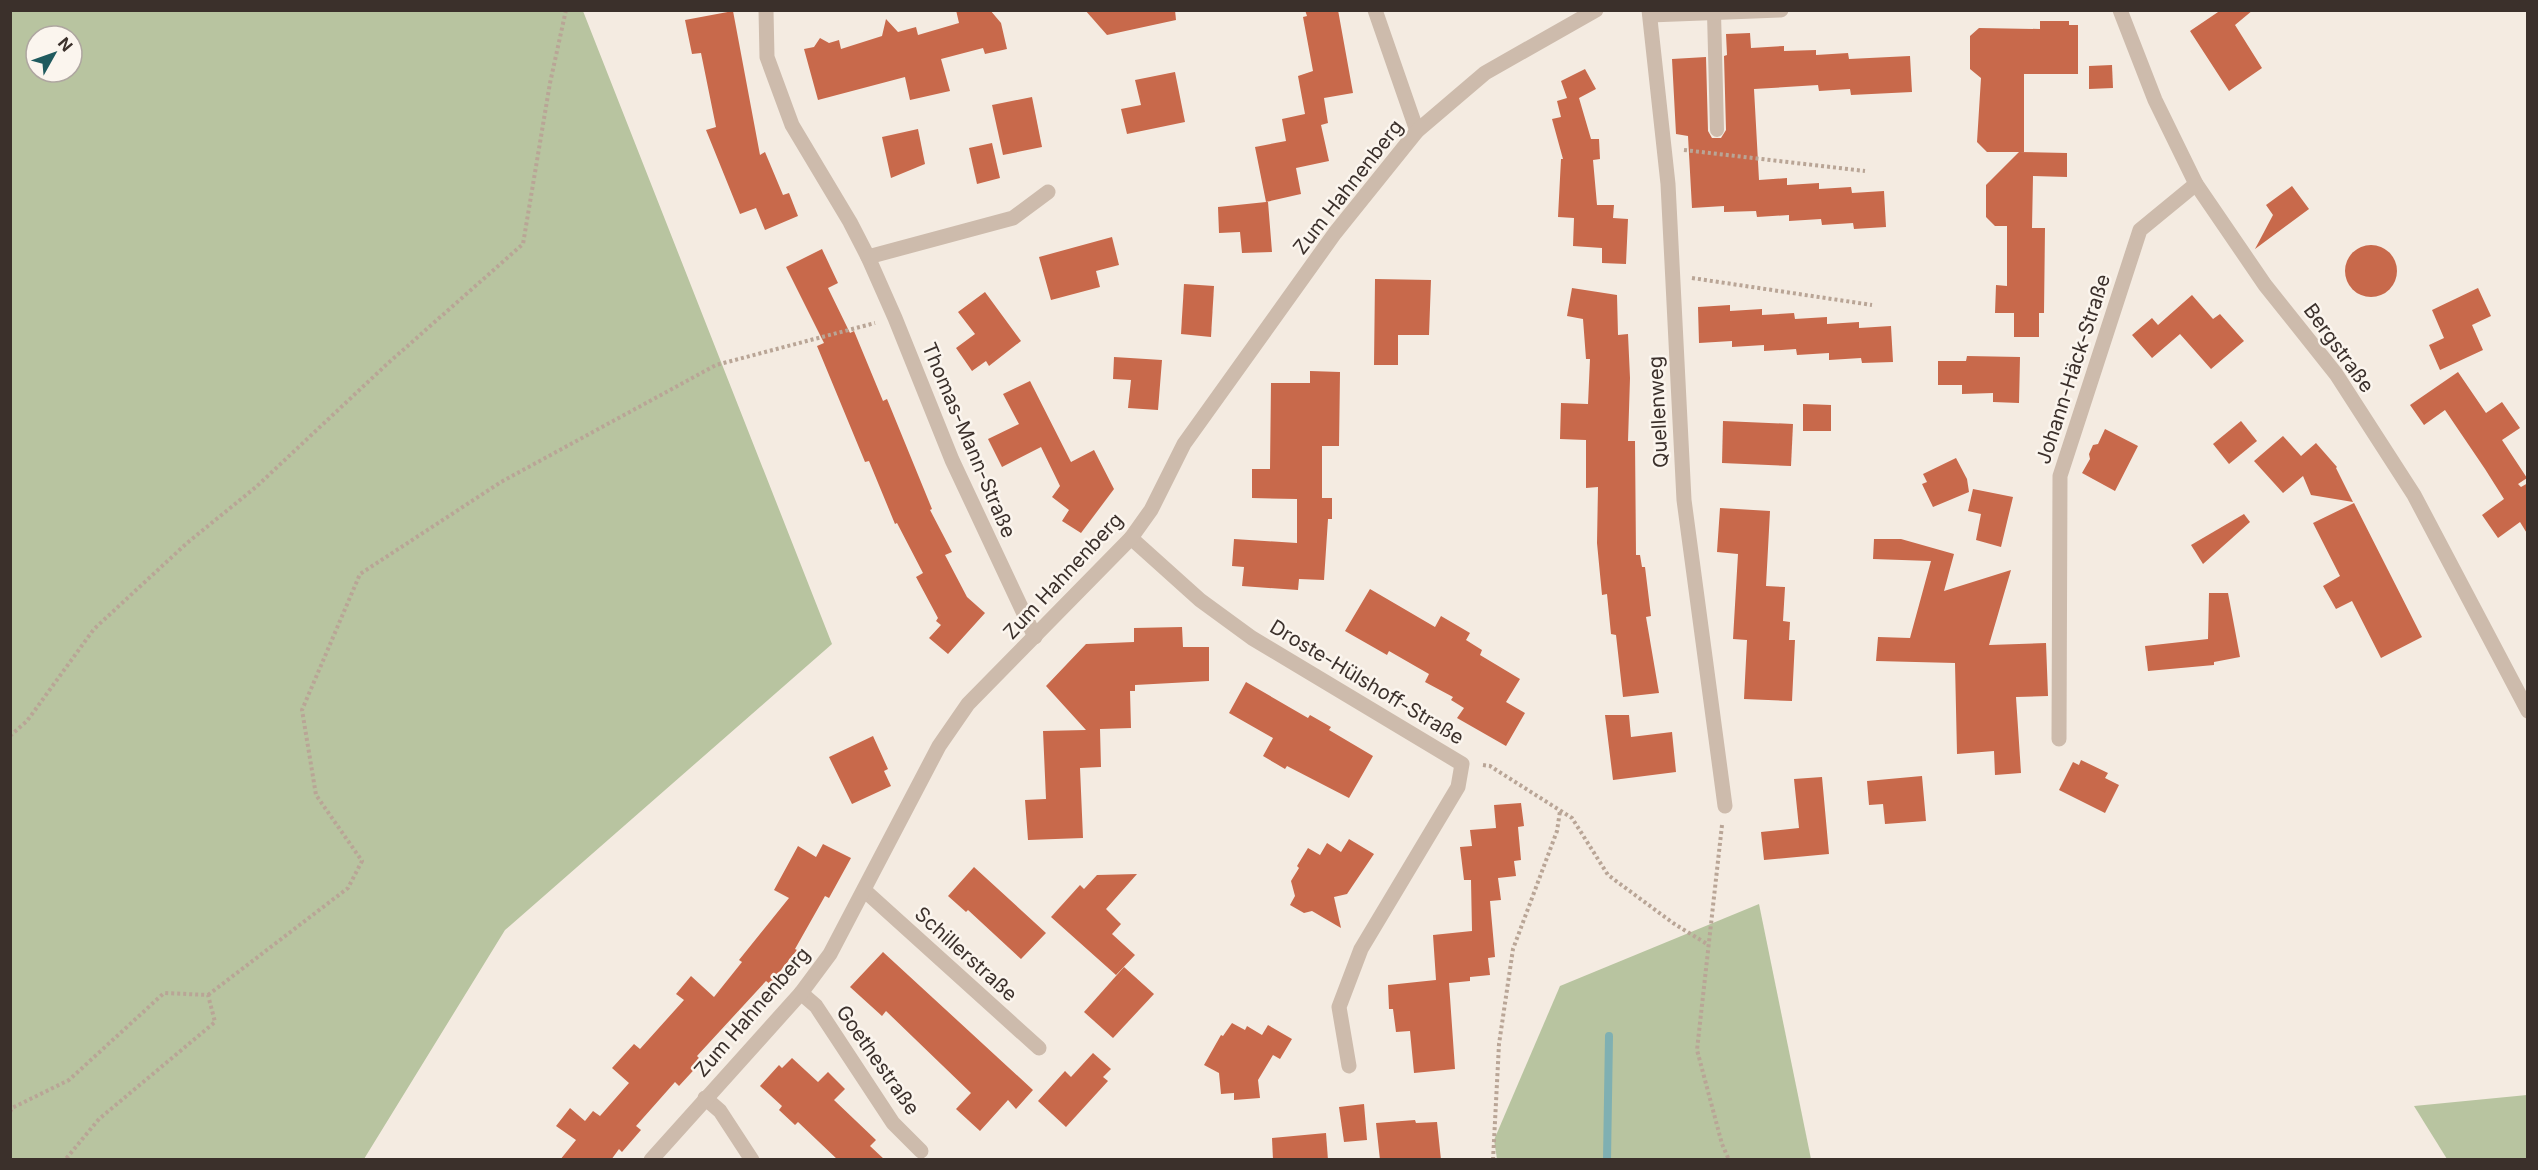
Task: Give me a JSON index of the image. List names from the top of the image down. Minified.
{"streets":{"street":["Zum Hahnenberg","Bergstraße","Johann-Häck-Straße","Quellenweg","Thomas-Mann-Straße","Droste-Hülshoff-Straße","Schillerstraße","Goethestraße"]},"crossings":[["Zum Hahnenberg","Thomas-Mann-Straße"],["Zum Hahnenberg","Droste-Hülshoff-Straße"],["Zum Hahnenberg","Schillerstraße"],["Zum Hahnenberg","Goethestraße"],["Bergstraße","Johann-Häck-Straße"]],"north":"top right"}
